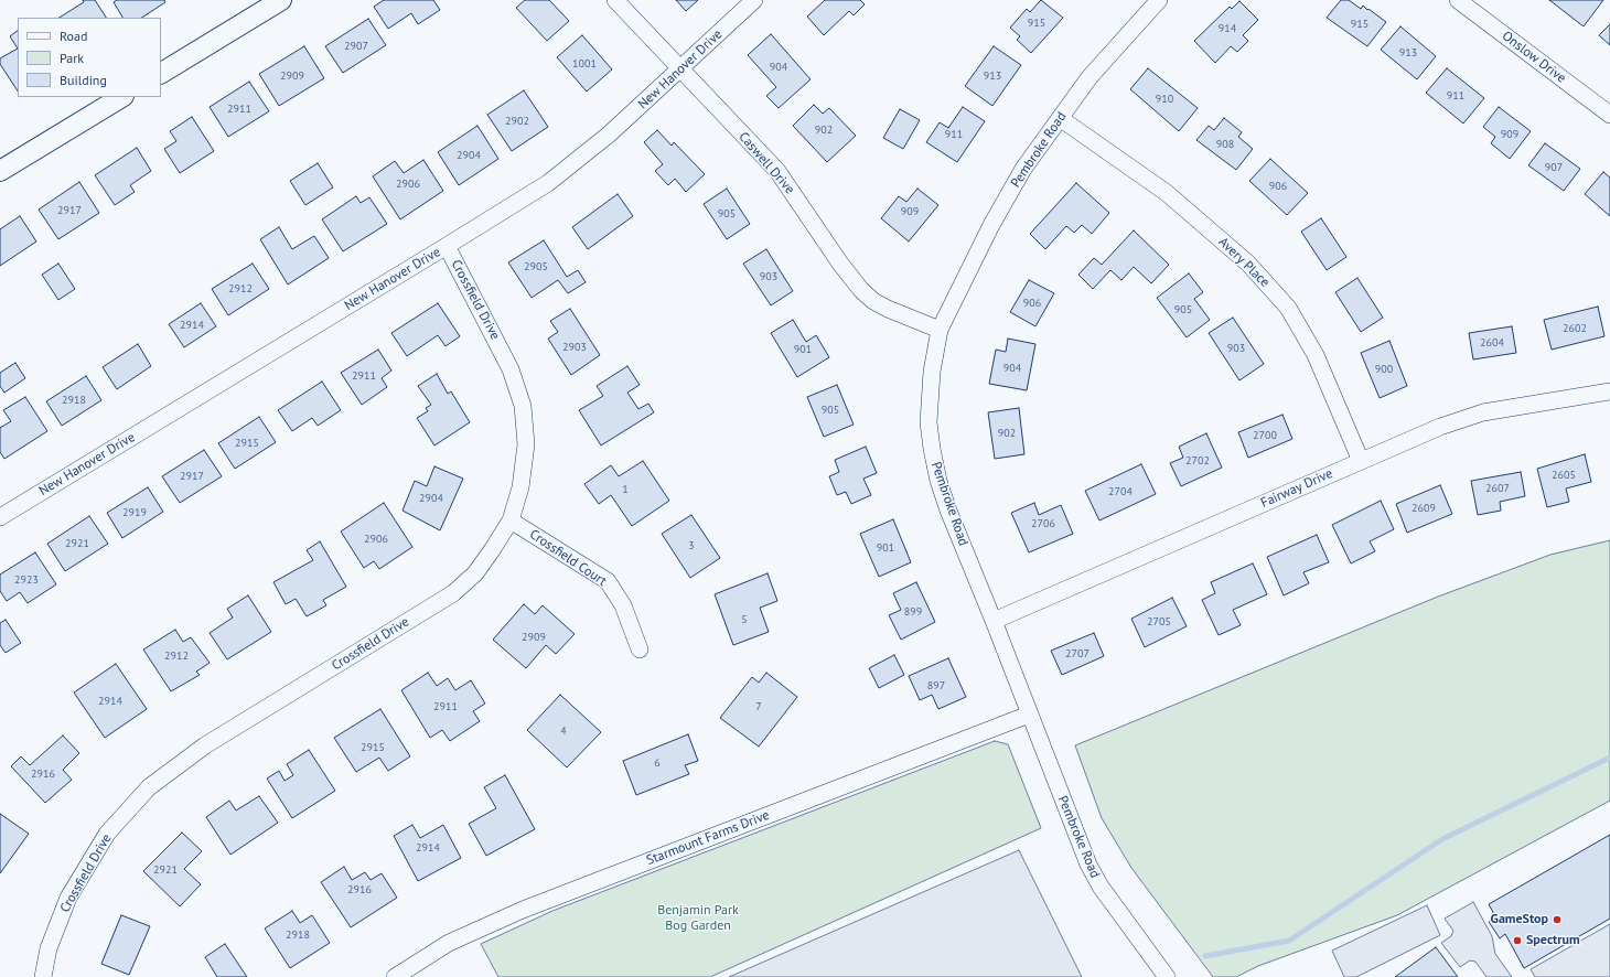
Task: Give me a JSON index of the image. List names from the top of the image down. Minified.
{"streets":{"street":["Onslow Drive","New Hanover Drive","Pembroke Road","Caswell Drive","Avery Place","Crossfield Drive","Fairway Drive","Crossfield Court","Starmount Farms Drive"]},"crossings":[["New Hanover Drive","Caswell Drive"],["New Hanover Drive","Crossfield Drive"],["Pembroke Road","Caswell Drive"],["Pembroke Road","Avery Place"],["Pembroke Road","Fairway Drive"],["Pembroke Road","Starmount Farms Drive"],["Avery Place","Fairway Drive"],["Crossfield Drive","Crossfield Court"]],"parks":["Benjamin Park Bog Garden"],"places":["GameStop","Spectrum"],"house_numbers":["915","915","914","2907","913","1001","904","2909","913","911","910","2911","2902","902","911","909","908","2904","907","2906","906","2917","909","905","2905","903","2912","906","905","2914","2602","2604","2903","903","901","904","900","2911","2918","905","902","2700","2915","2702","2605","2917","2607","1","2704","2904","2609","2919","2706","2906","2921","3","901","2923","899","5","2705","2909","2707","2912","897","2914","2911","7","4","2915","6","2916","2914","2921","2916","2918"],"legend":["Road","Park","Building"]}
